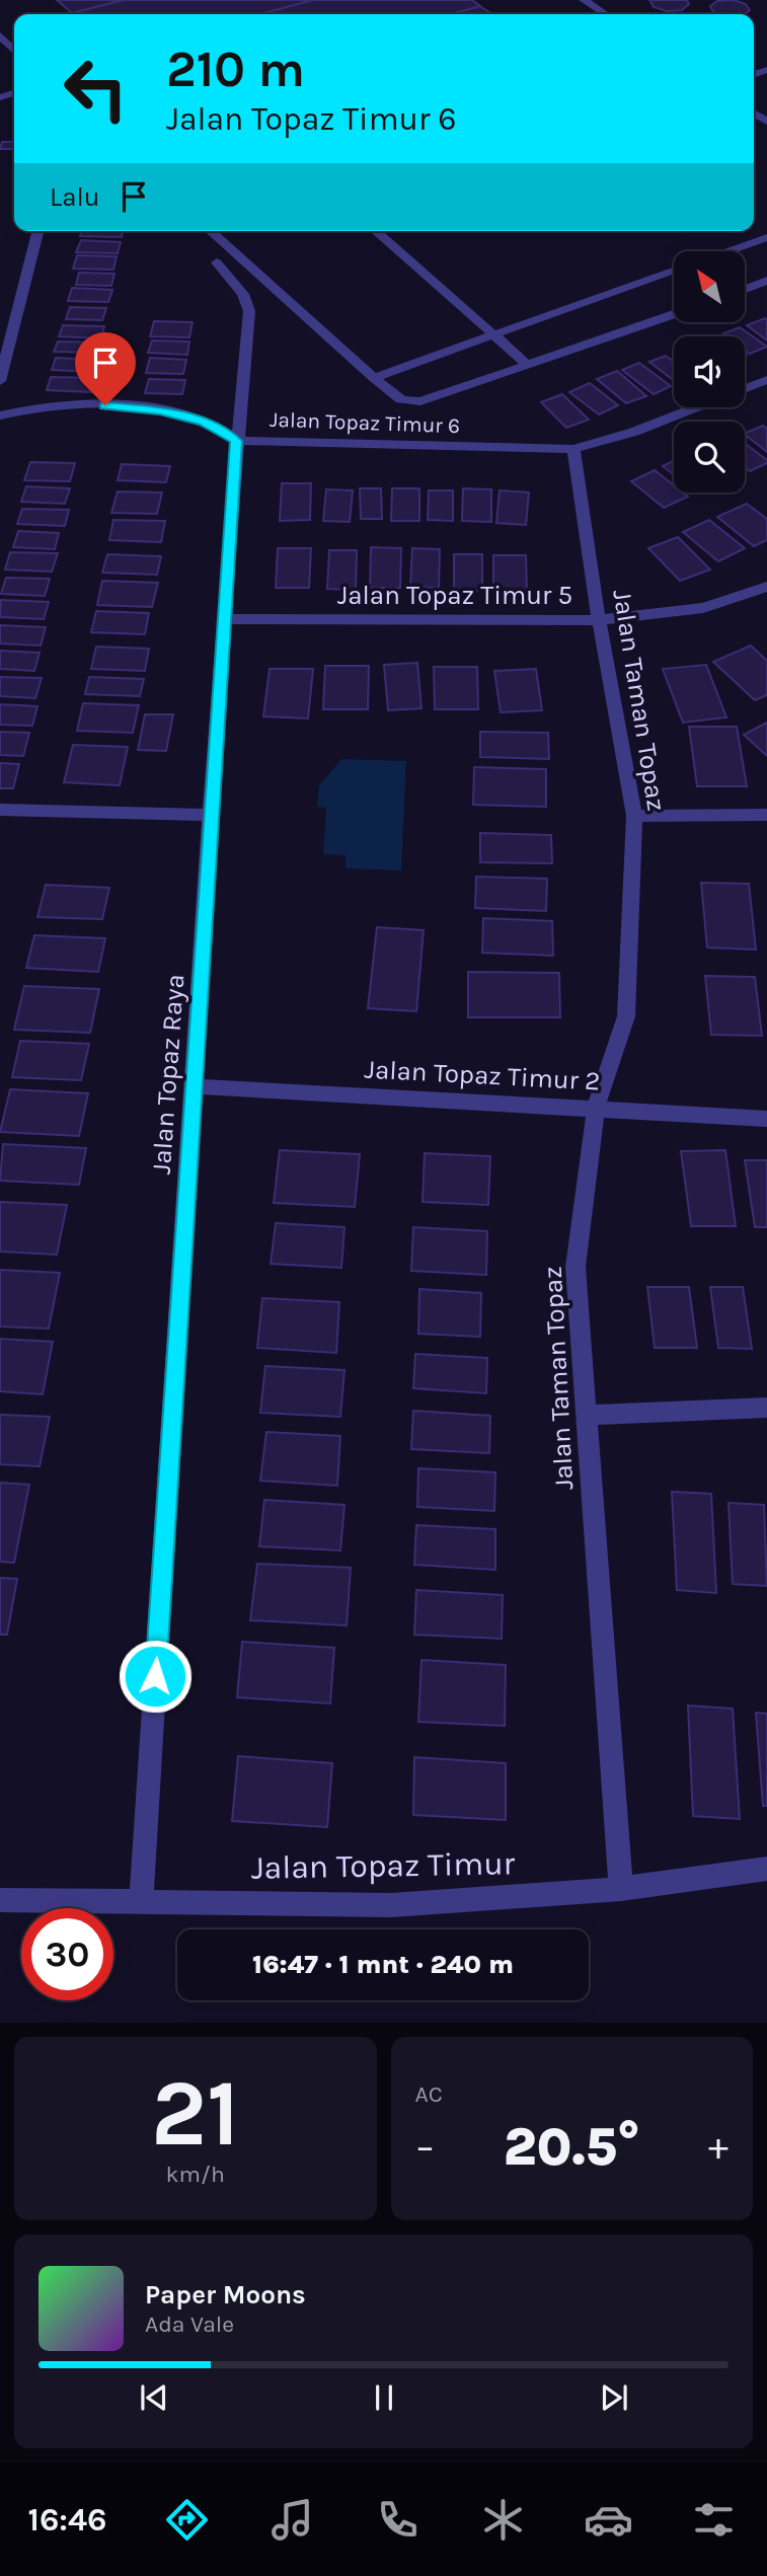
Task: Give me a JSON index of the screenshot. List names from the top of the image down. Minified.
{"streets":{"street":["Jalan Topaz Timur 6","Jalan Topaz Timur 5","Jalan Taman Topaz","Jalan Topaz Raya","Jalan Topaz Timur 2","Jalan Topaz Timur"]},"crossings":[["Jalan Topaz Timur 6","Jalan Taman Topaz"],["Jalan Topaz Timur 6","Jalan Topaz Raya"],["Jalan Topaz Timur 5","Jalan Taman Topaz"],["Jalan Topaz Timur 5","Jalan Topaz Raya"],["Jalan Taman Topaz","Jalan Topaz Timur 2"],["Jalan Taman Topaz","Jalan Topaz Timur"],["Jalan Topaz Raya","Jalan Topaz Timur 2"],["Jalan Topaz Raya","Jalan Topaz Timur"]],"north":"top left","page":{"turn":["210 m","Jalan Topaz Timur 6"],"then":"Lalu","limit":"30","trip":"16:47 · 1 mnt · 240 m","tile":[["21","km/h"],"AC"],"heat":["−","20.5°","+"],"song":["Paper Moons","Ada Vale"],"tabs":"16:46"}}
